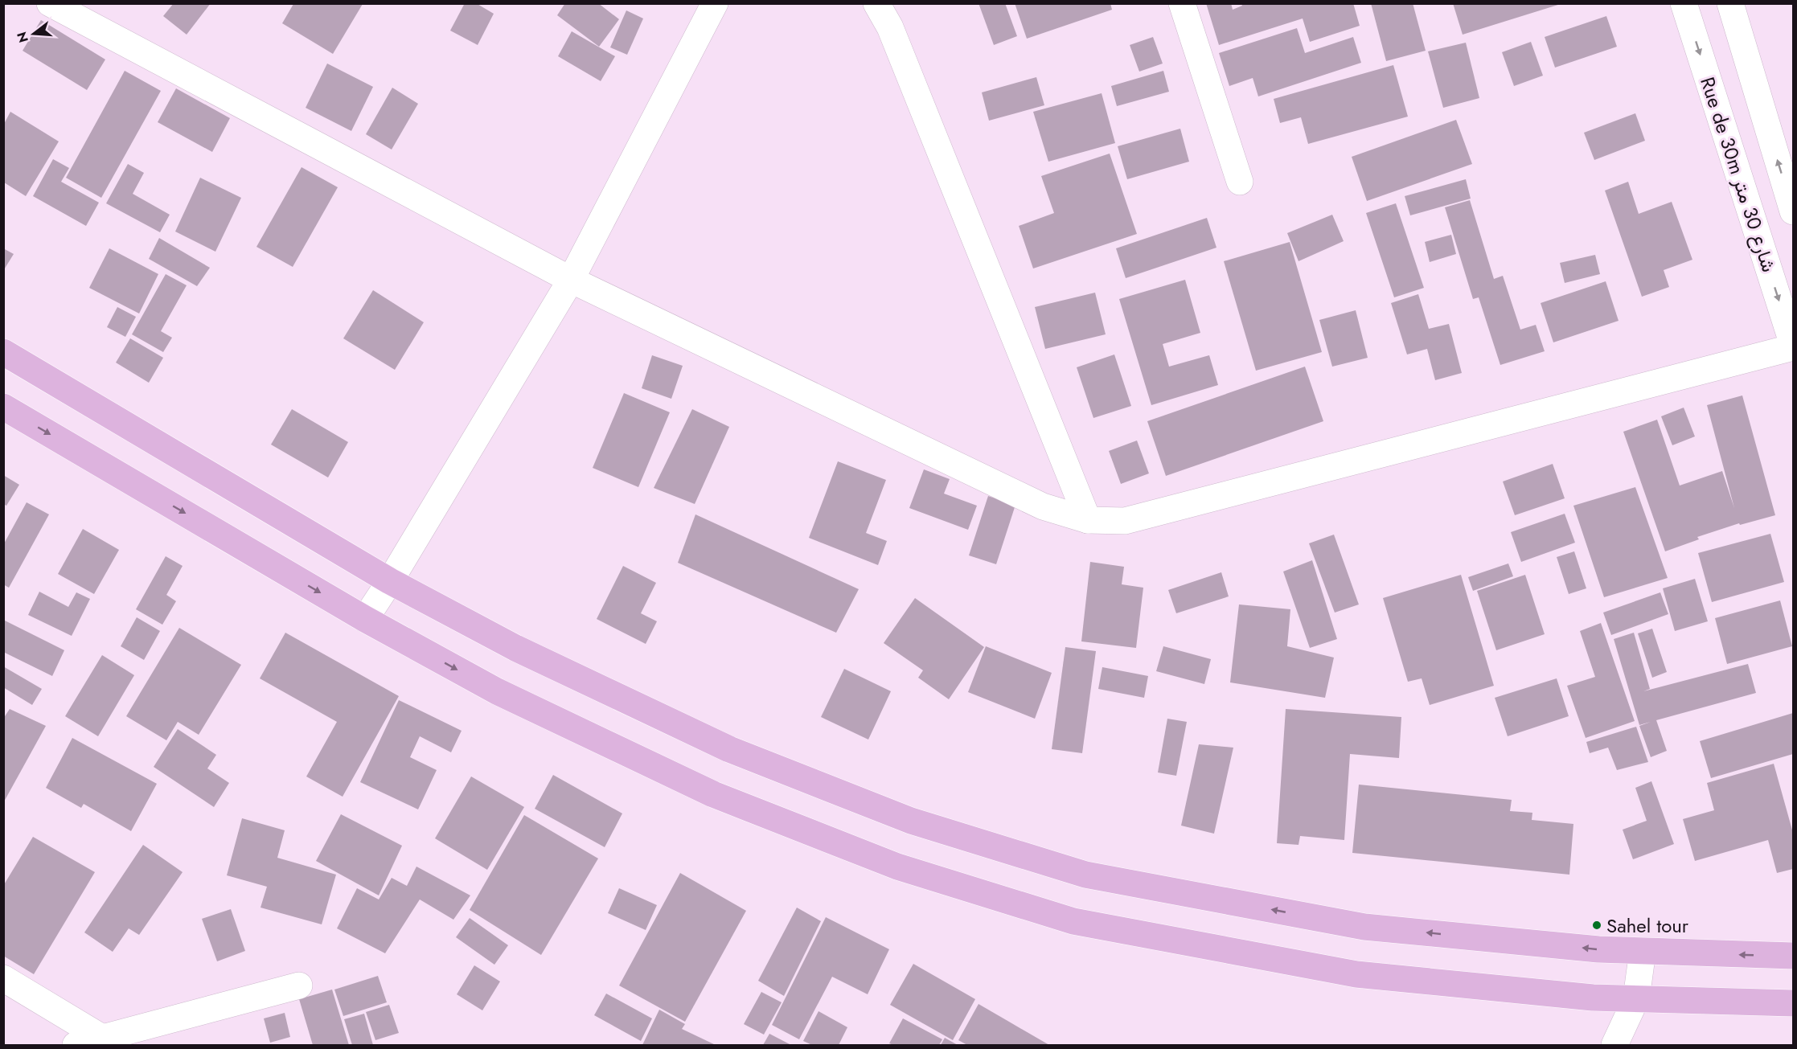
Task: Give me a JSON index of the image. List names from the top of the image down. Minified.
{"streets":{"street":["Rue de 30m شارع 30 متر"]},"places":["Sahel tour"],"north":"left"}
